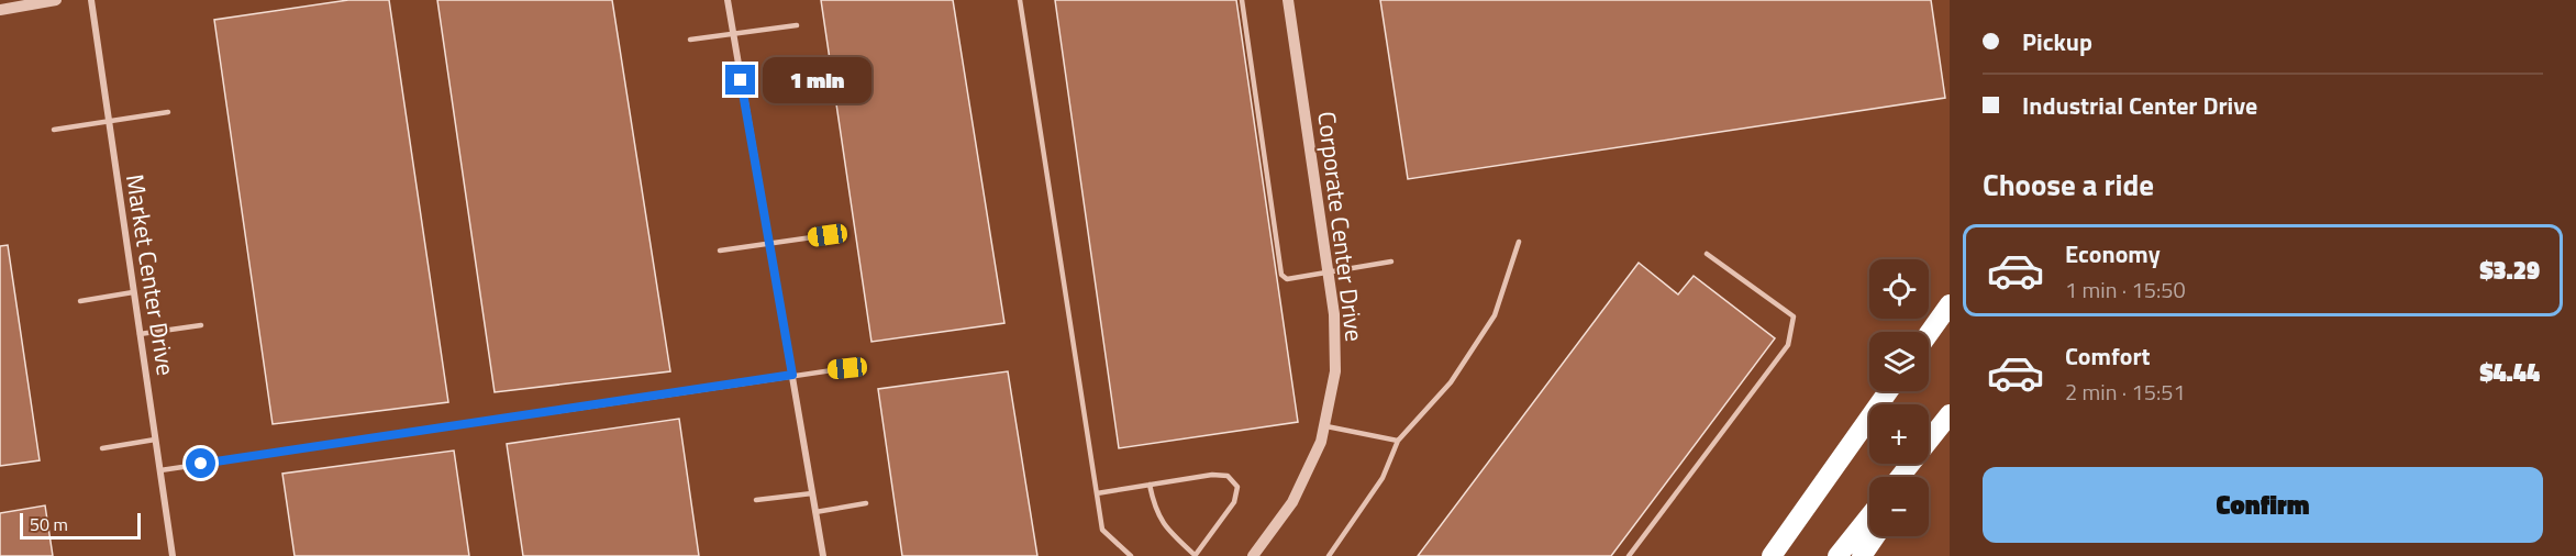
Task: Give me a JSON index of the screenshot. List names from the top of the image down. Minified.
{"streets":{"street":["Corporate Center Drive","Market Center Drive"]},"scale_bar":"50 m","page":{"banner":["Pickup","Industrial Center Drive"],"bubble":"1 min","heading":"Choose a ride","list":[{"name":"Economy","note":"1 min · 15:50","value":"$3.29"},{"name":"Comfort","note":"2 min · 15:51","value":"$4.44"}],"map_buttons":["+","−"],"buttons":"Confirm","scale":"50 m"}}
